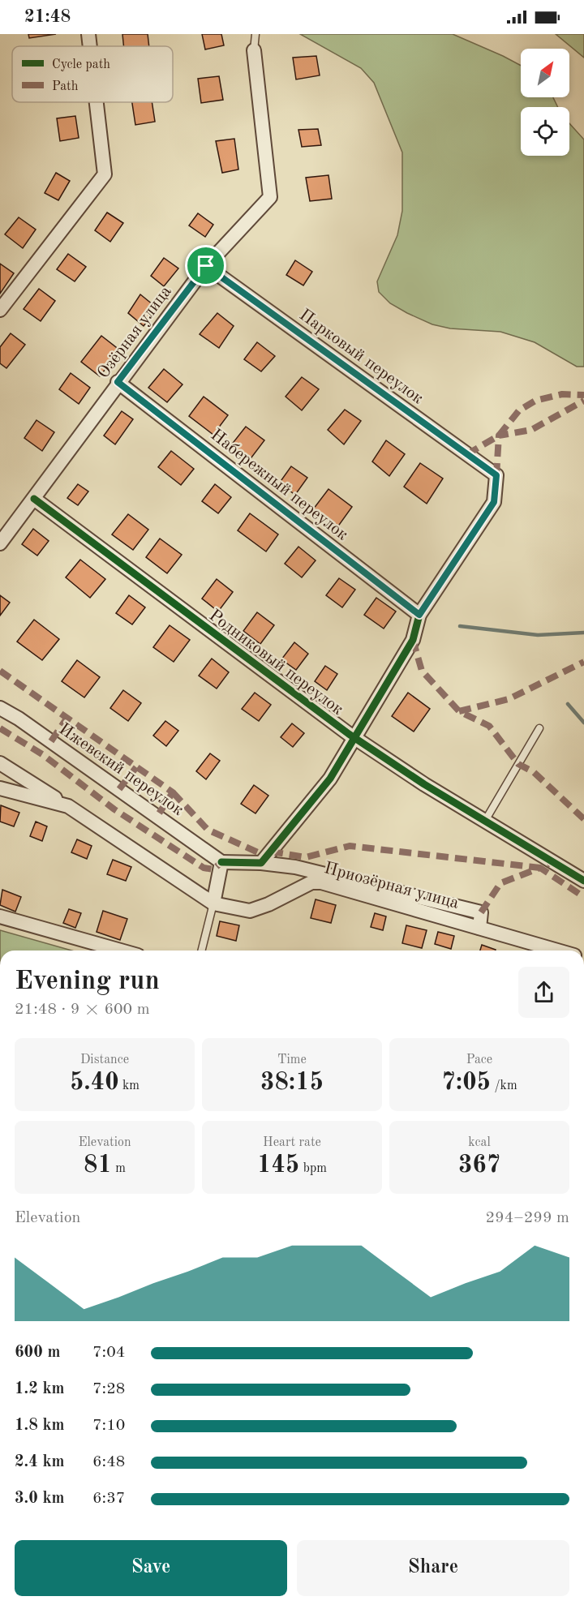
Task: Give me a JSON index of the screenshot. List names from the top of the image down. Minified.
{"streets":{"street":["Озёрная улица","Парковый переулок","Набережный переулок","Родниковый переулок","Ижевский переулок","Приозёрная улица"]},"crossings":[["Озёрная улица","Парковый переулок"],["Озёрная улица","Набережный переулок"],["Озёрная улица","Родниковый переулок"],["Парковый переулок","Набережный переулок"]],"legend":["Cycle path","Path"],"north":"top right","page":{"status":"21:48","heading":["Evening run","21:48 · 9 × 600 m"],"stats":[["Distance","5.40 km"],["Time","38:15"],["Pace","7:05 /km"],["Elevation","81 m"],["Heart rate","145 bpm"],["kcal","367"]],"chart":["Elevation","294–299 m"],"list":[{"name":"600 m","note":"7:04"},{"name":"1.2 km","note":"7:28"},{"name":"1.8 km","note":"7:10"},{"name":"2.4 km","note":"6:48"},{"name":"3.0 km","note":"6:37"}],"buttons":["Save","Share"]}}
